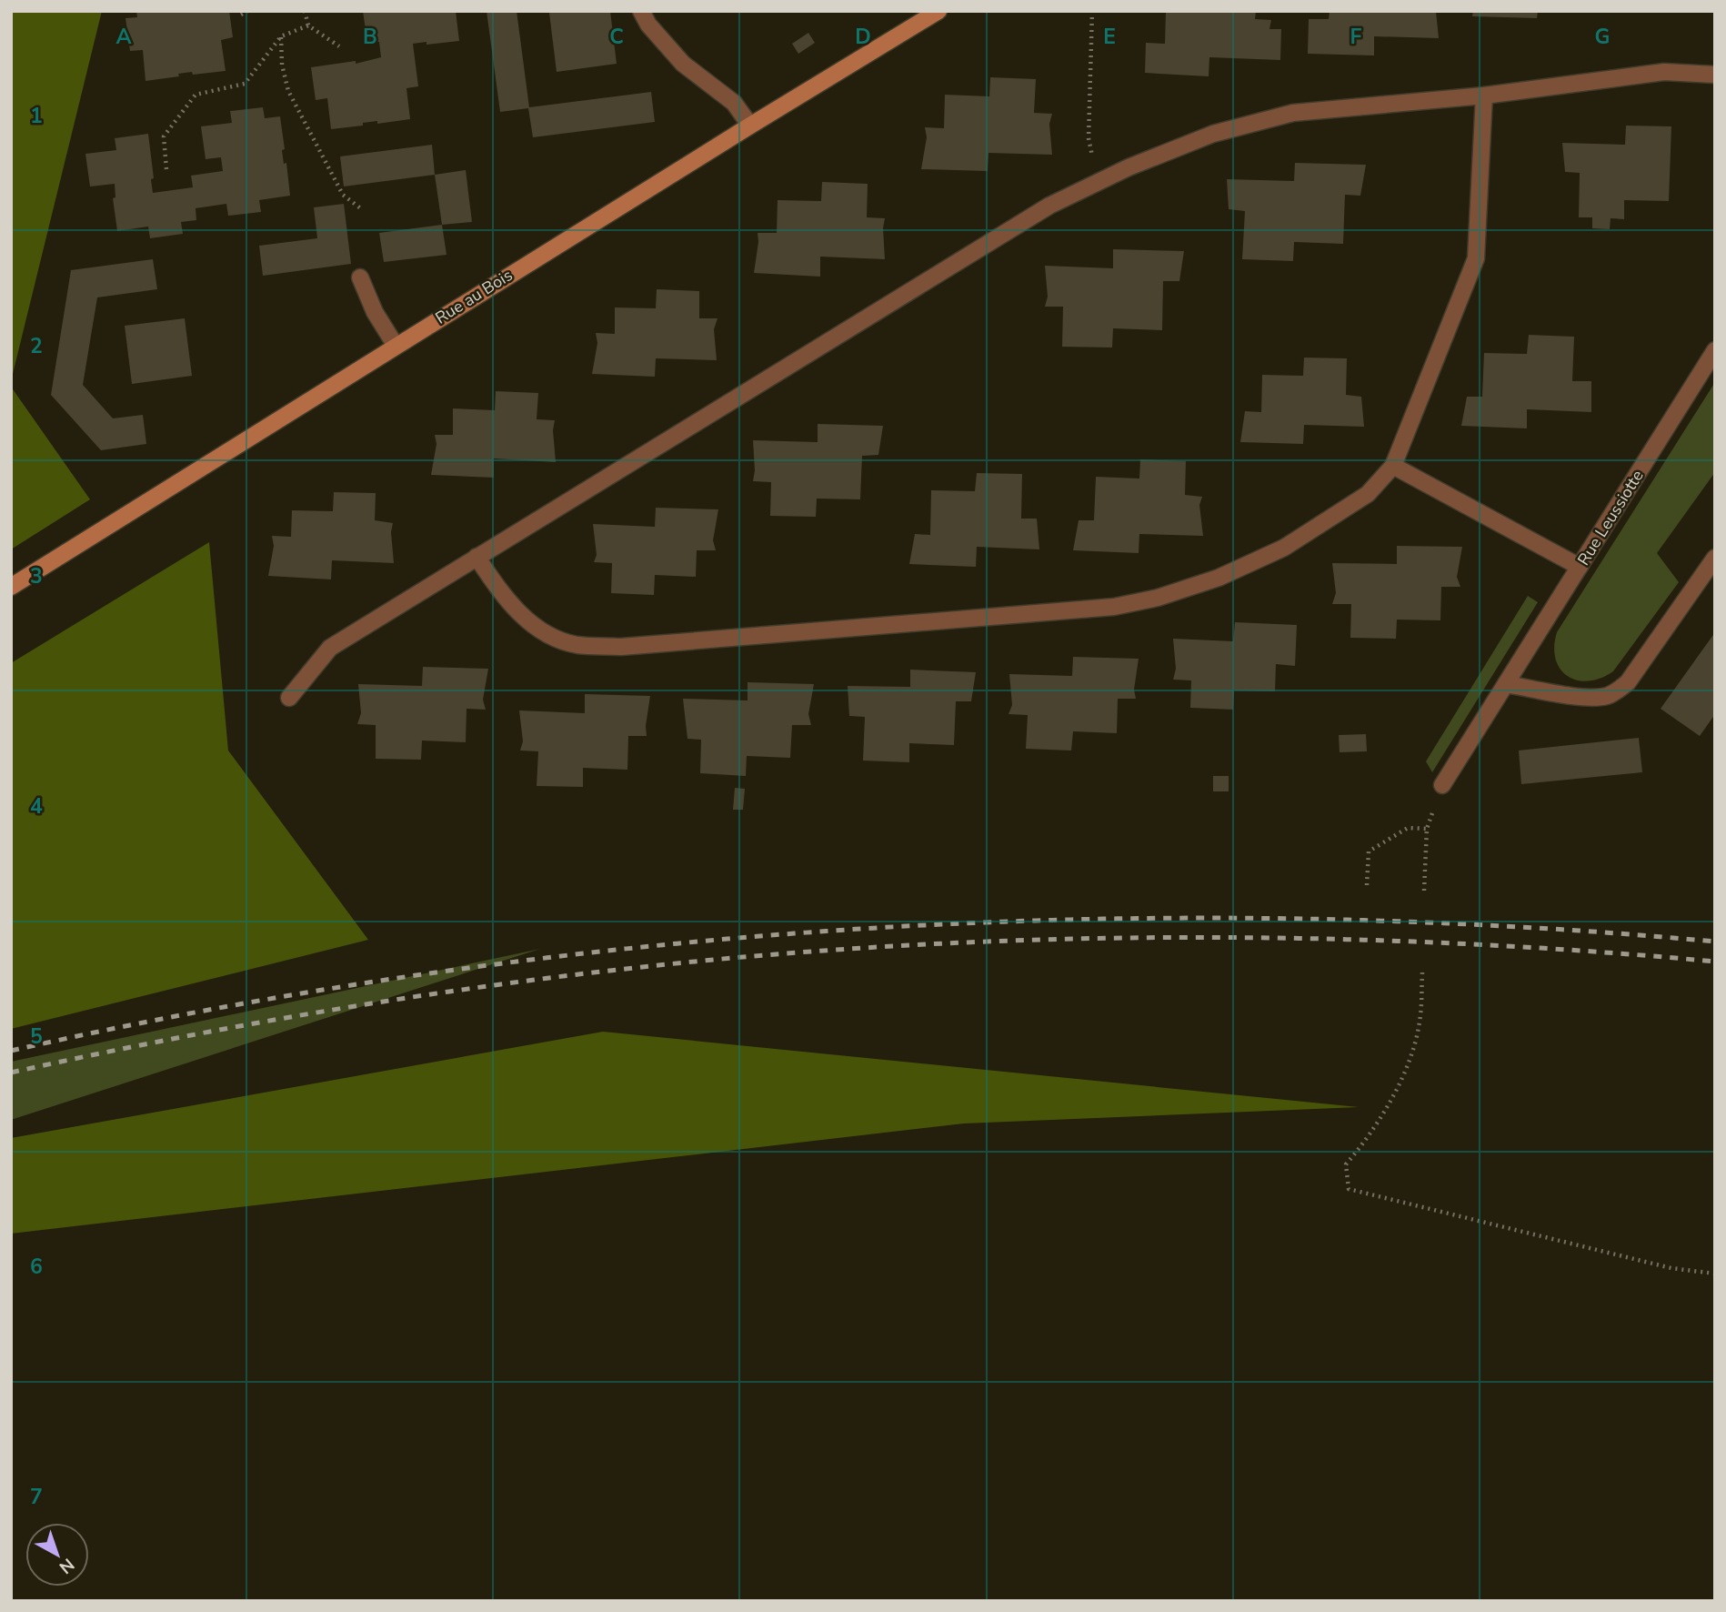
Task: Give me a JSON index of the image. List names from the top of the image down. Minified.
{"streets":{"main road":["Rue au Bois"],"street":["Rue Leussiotte"]},"north":"bottom right","grid":{"columns":["A","B","C","D","E","F","G"],"rows":["1","2","3","4","5","6","7"]}}
